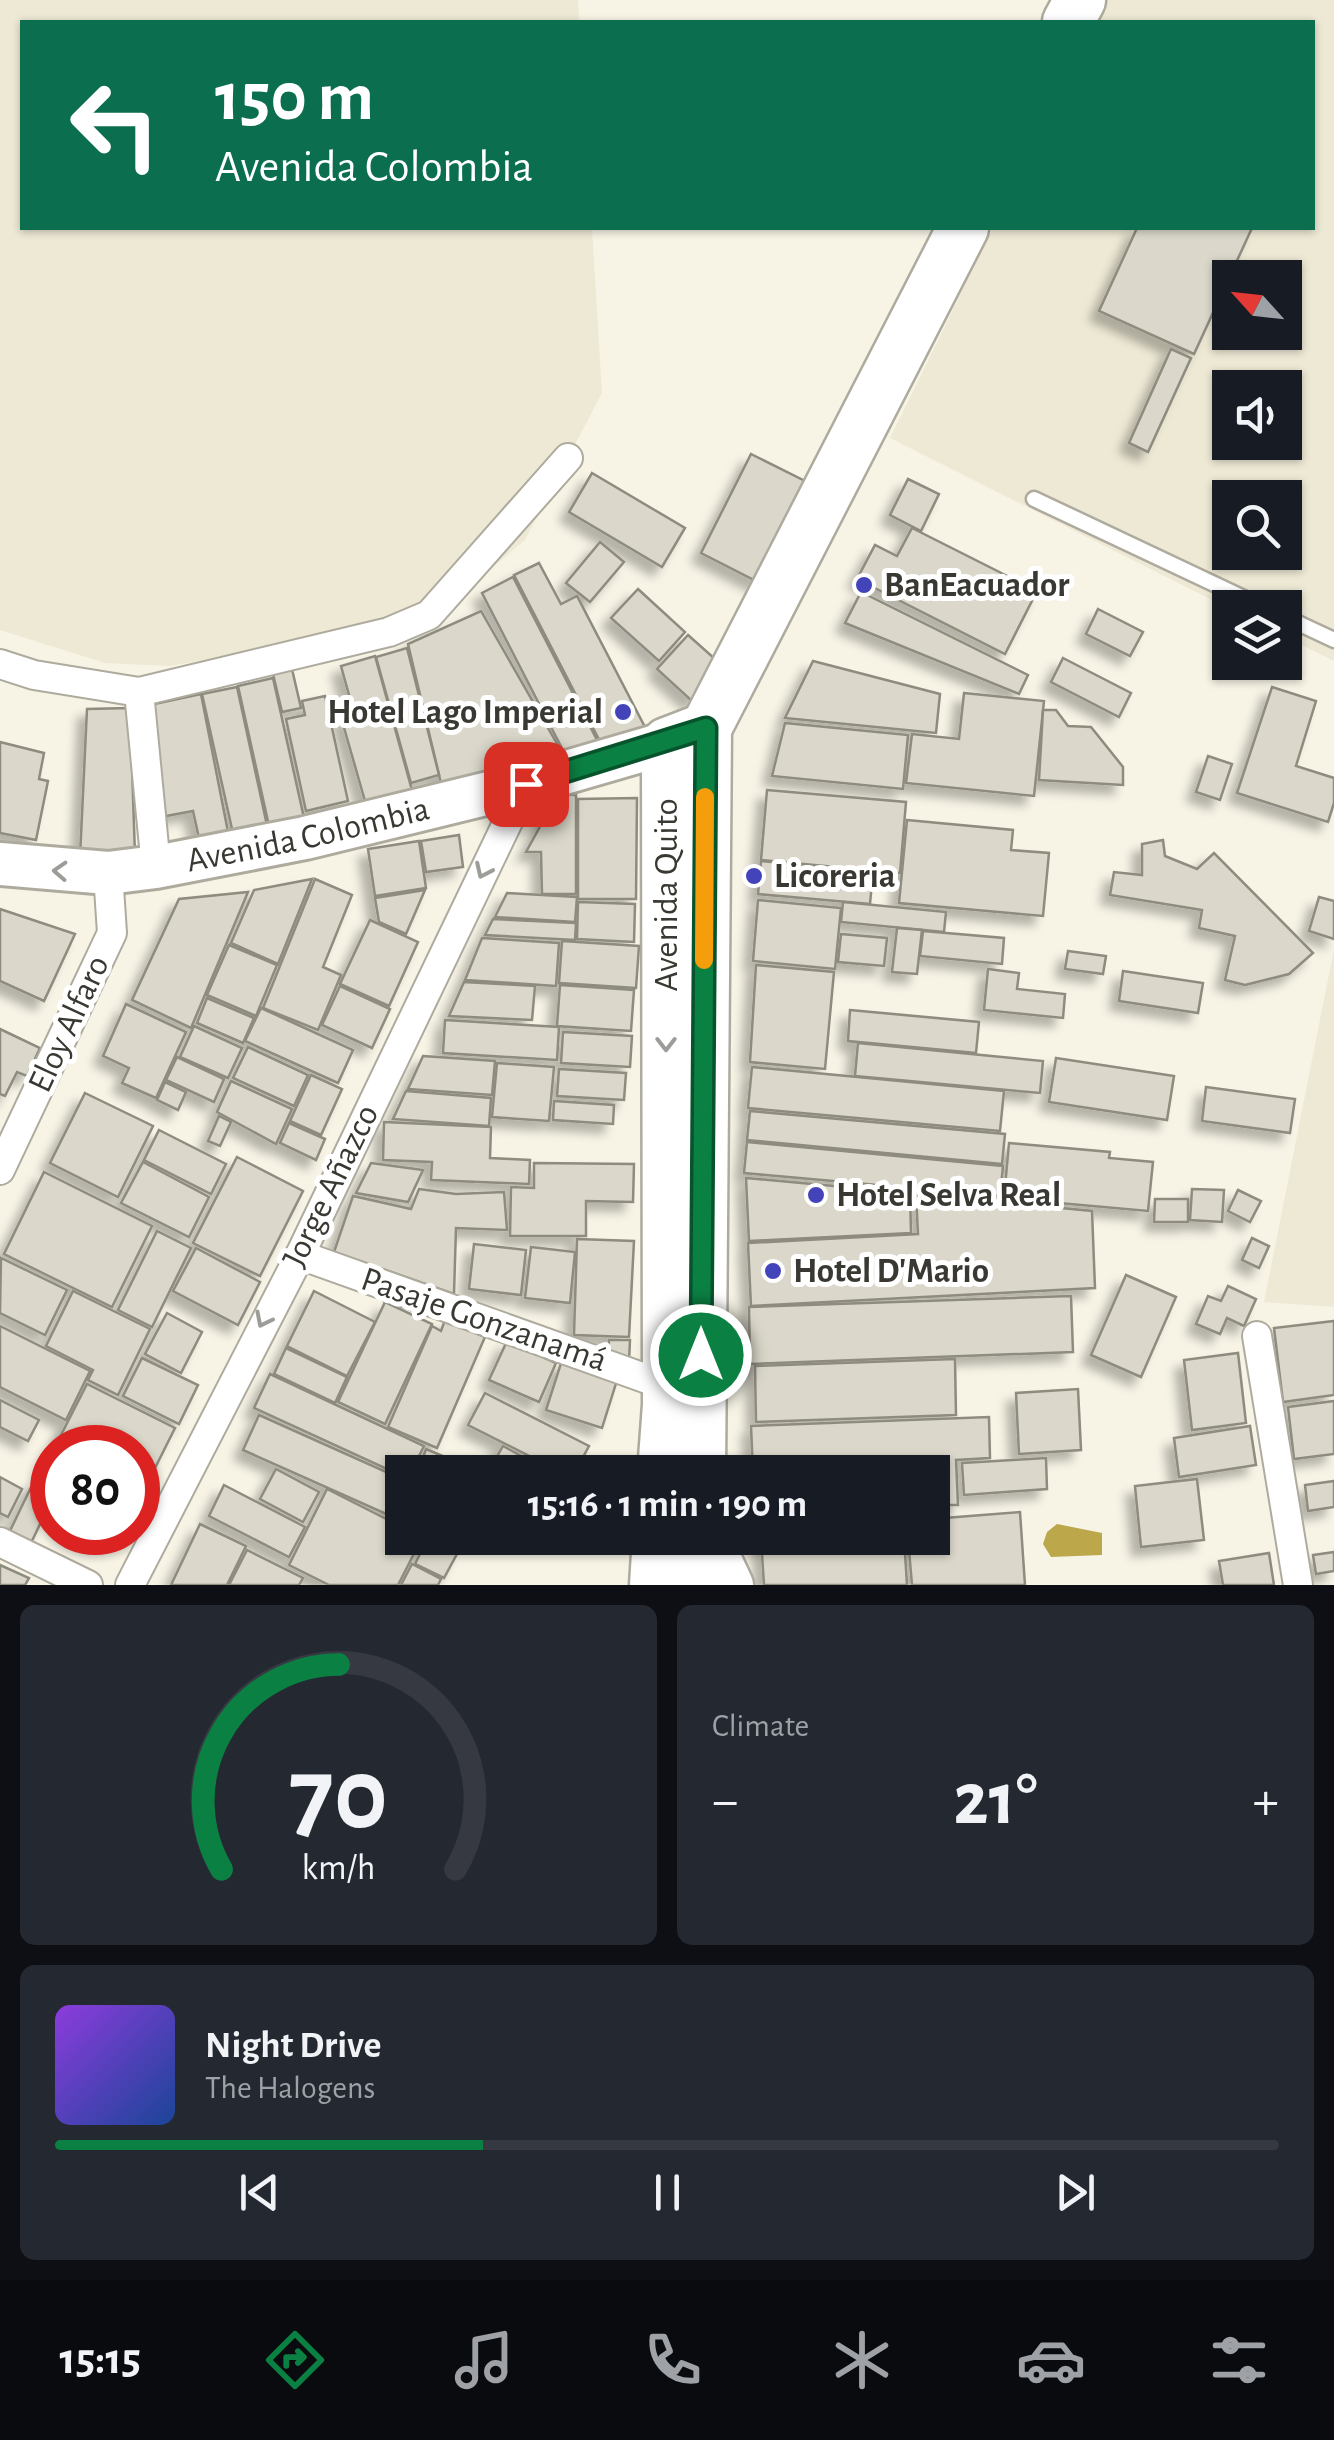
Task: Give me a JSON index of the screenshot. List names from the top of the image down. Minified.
{"streets":{"highway":["Avenida Quito"],"main road":["Avenida Colombia"],"street":["Eloy Alfaro","Jorge Añazco","Pasaje Gonzanamá"]},"crossings":[["Avenida Colombia","Avenida Quito"],["Avenida Colombia","Eloy Alfaro"],["Avenida Colombia","Jorge Añazco"],["Avenida Quito","Pasaje Gonzanamá"],["Jorge Añazco","Pasaje Gonzanamá"]],"one_way":["Jorge Añazco"],"places":["BanEacuador","Hotel Lago Imperial","Licoreria","Hotel Selva Real","Hotel D'Mario"],"north":"top left","page":{"turn":["150 m","Avenida Colombia"],"limit":"80","trip":"15:16 · 1 min · 190 m","tile":"Climate","heat":["−","21°","+"],"song":["Night Drive","The Halogens"],"tabs":"15:15","gauge":["70","km/h"]}}
